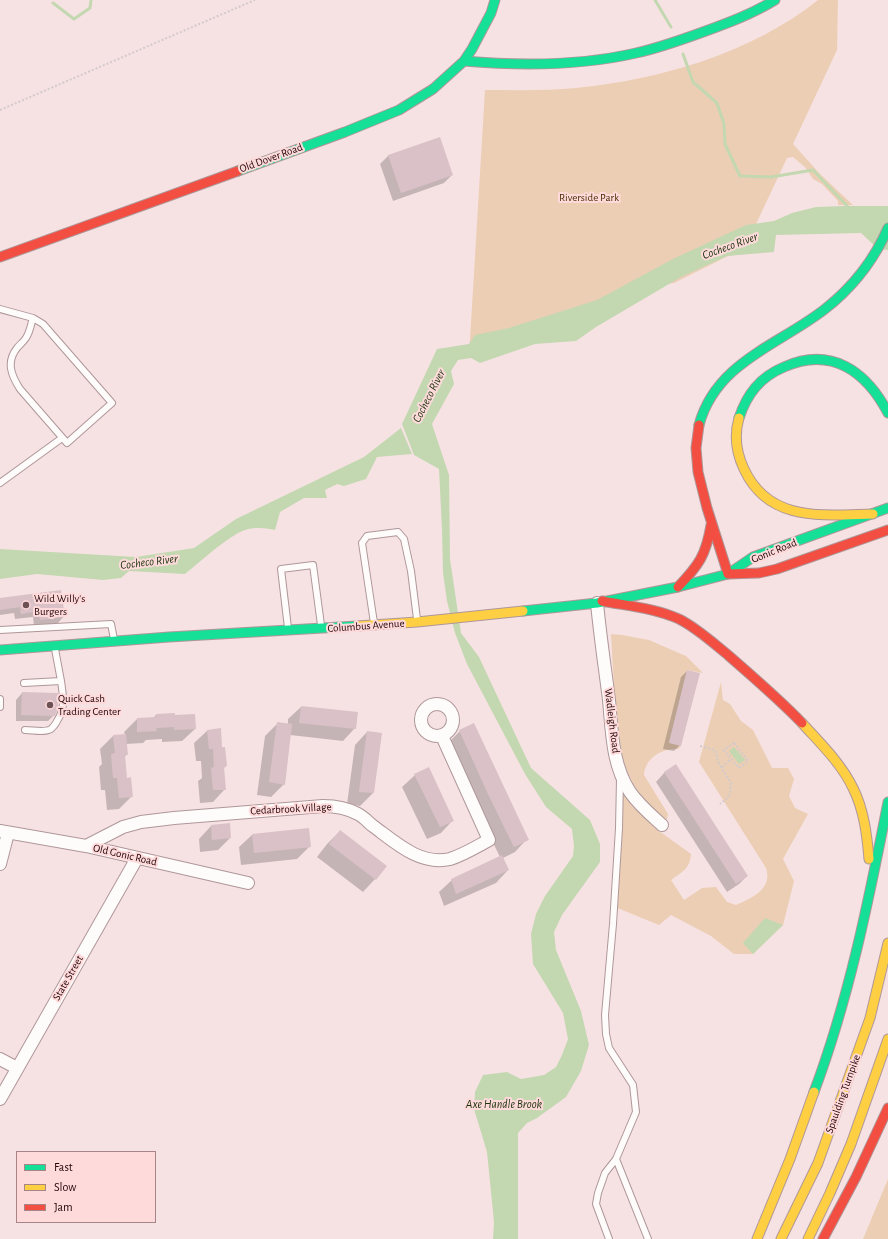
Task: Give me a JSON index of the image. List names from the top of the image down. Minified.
{"streets":{"main road":["Old Dover Road","Gonic Road","Columbus Avenue","Spaulding Turnpike"],"street":["Wadleigh Road","Cedarbrook Village","Old Gonic Road","State Street"]},"crossings":[["Gonic Road","Columbus Avenue"],["Columbus Avenue","Wadleigh Road"],["Cedarbrook Village","Old Gonic Road"],["Old Gonic Road","State Street"]],"water":["Cocheco River","Axe Handle Brook"],"parks":["Riverside Park"],"places":["Wild Willy's Burgers","Quick Cash Trading Center"],"legend":["Fast","Slow","Jam"]}
